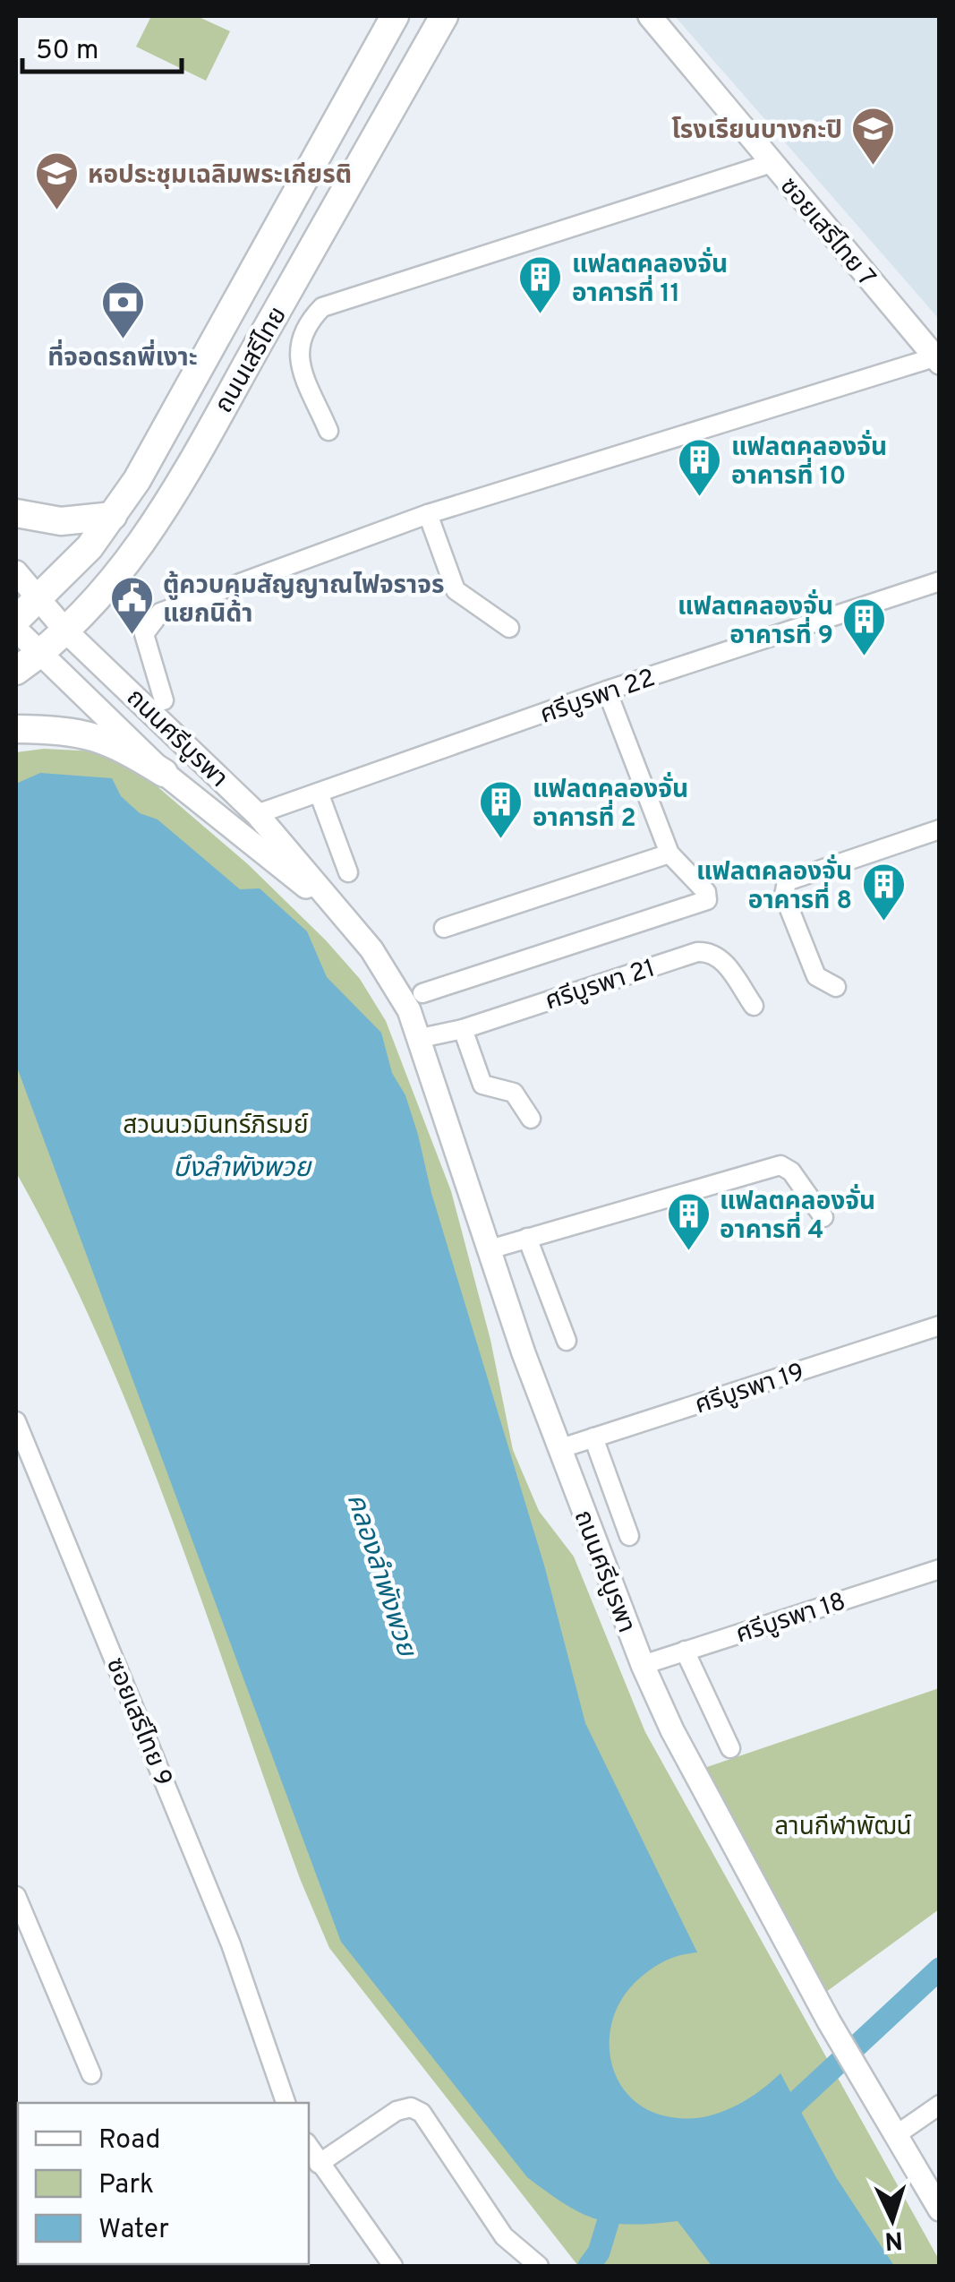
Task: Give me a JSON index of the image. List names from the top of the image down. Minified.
{"streets":{"main road":["ถนนเสรีไทย"],"street":["ซอยเสรีไทย 7","ศรีบูรพา 22","ถนนศรีบูรพา","ศรีบูรพา 21","ศรีบูรพา 19","ศรีบูรพา 18","ซอยเสรีไทย 9"]},"crossings":[["ถนนเสรีไทย","ถนนศรีบูรพา"],["ศรีบูรพา 22","ถนนศรีบูรพา"],["ถนนศรีบูรพา","ศรีบูรพา 21"],["ถนนศรีบูรพา","ศรีบูรพา 19"],["ถนนศรีบูรพา","ศรีบูรพา 18"]],"water":["บึงลำพังพวย","คลองลำพังพวย"],"parks":["สวนนวมินทร์ภิรมย์","ลานกีฬาพัฒน์"],"places":{"school or university":["โรงเรียนบางกะปิ","หอประชุมเฉลิมพระเกียรติ"],"building":["แฟลตคลองจั่น อาคารที่ 11","แฟลตคลองจั่น อาคารที่ 10","แฟลตคลองจั่น อาคารที่ 9","แฟลตคลองจั่น อาคารที่ 2","แฟลตคลองจั่น อาคารที่ 8","แฟลตคลองจั่น อาคารที่ 4"],"bank":["ที่จอดรถพี่เงาะ"],"public building":["ตู้ควบคุมสัญญาณไฟจราจร แยกนิด้า"]},"legend":["Road","Park","Water"],"scale_bar":"50 m","north":"bottom"}
